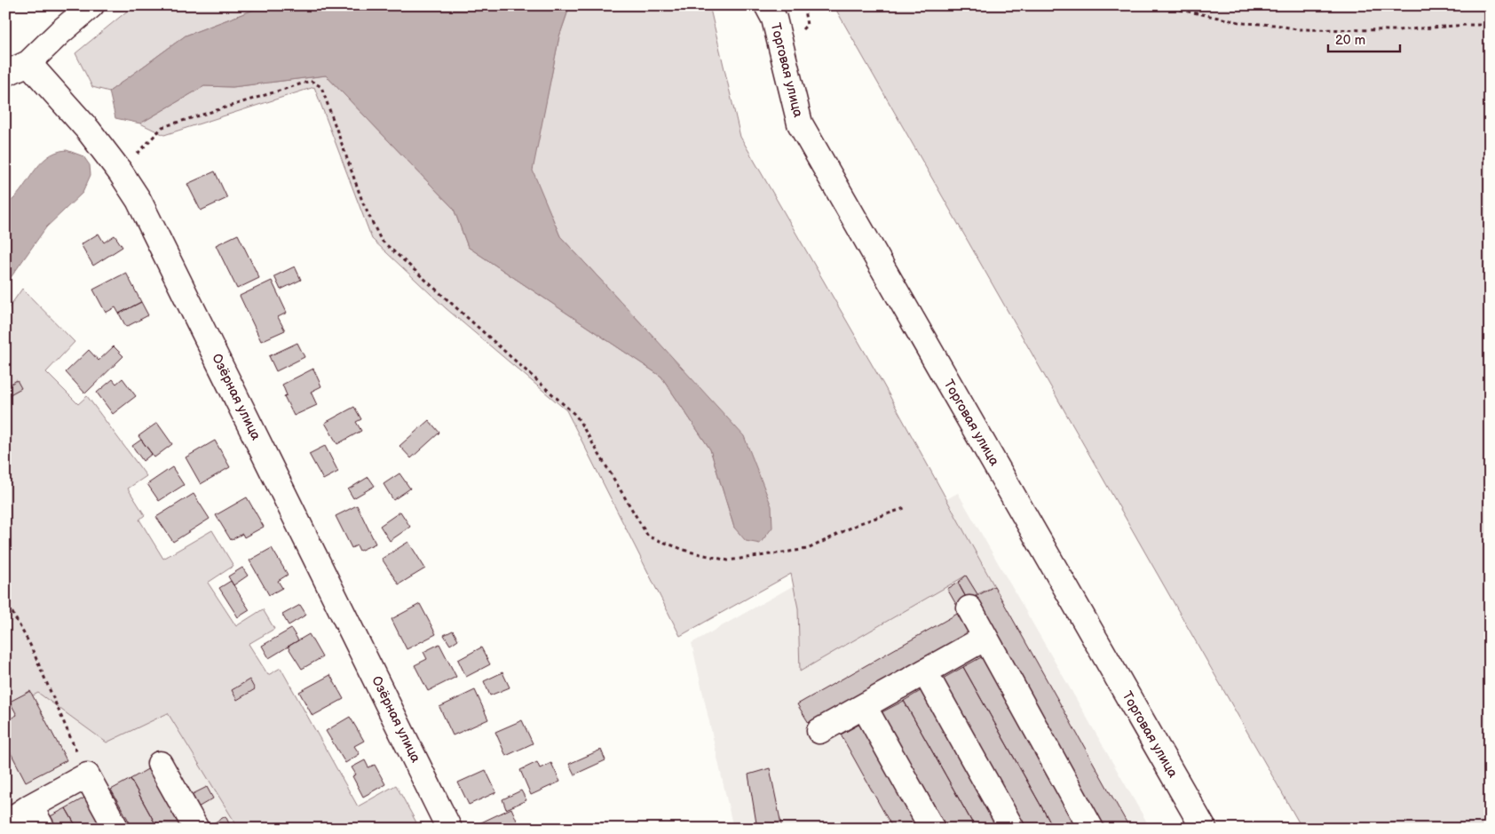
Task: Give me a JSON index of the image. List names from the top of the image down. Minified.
{"streets":{"street":["Торговая улица","Озёрная улица"]},"scale_bar":"20 m"}
